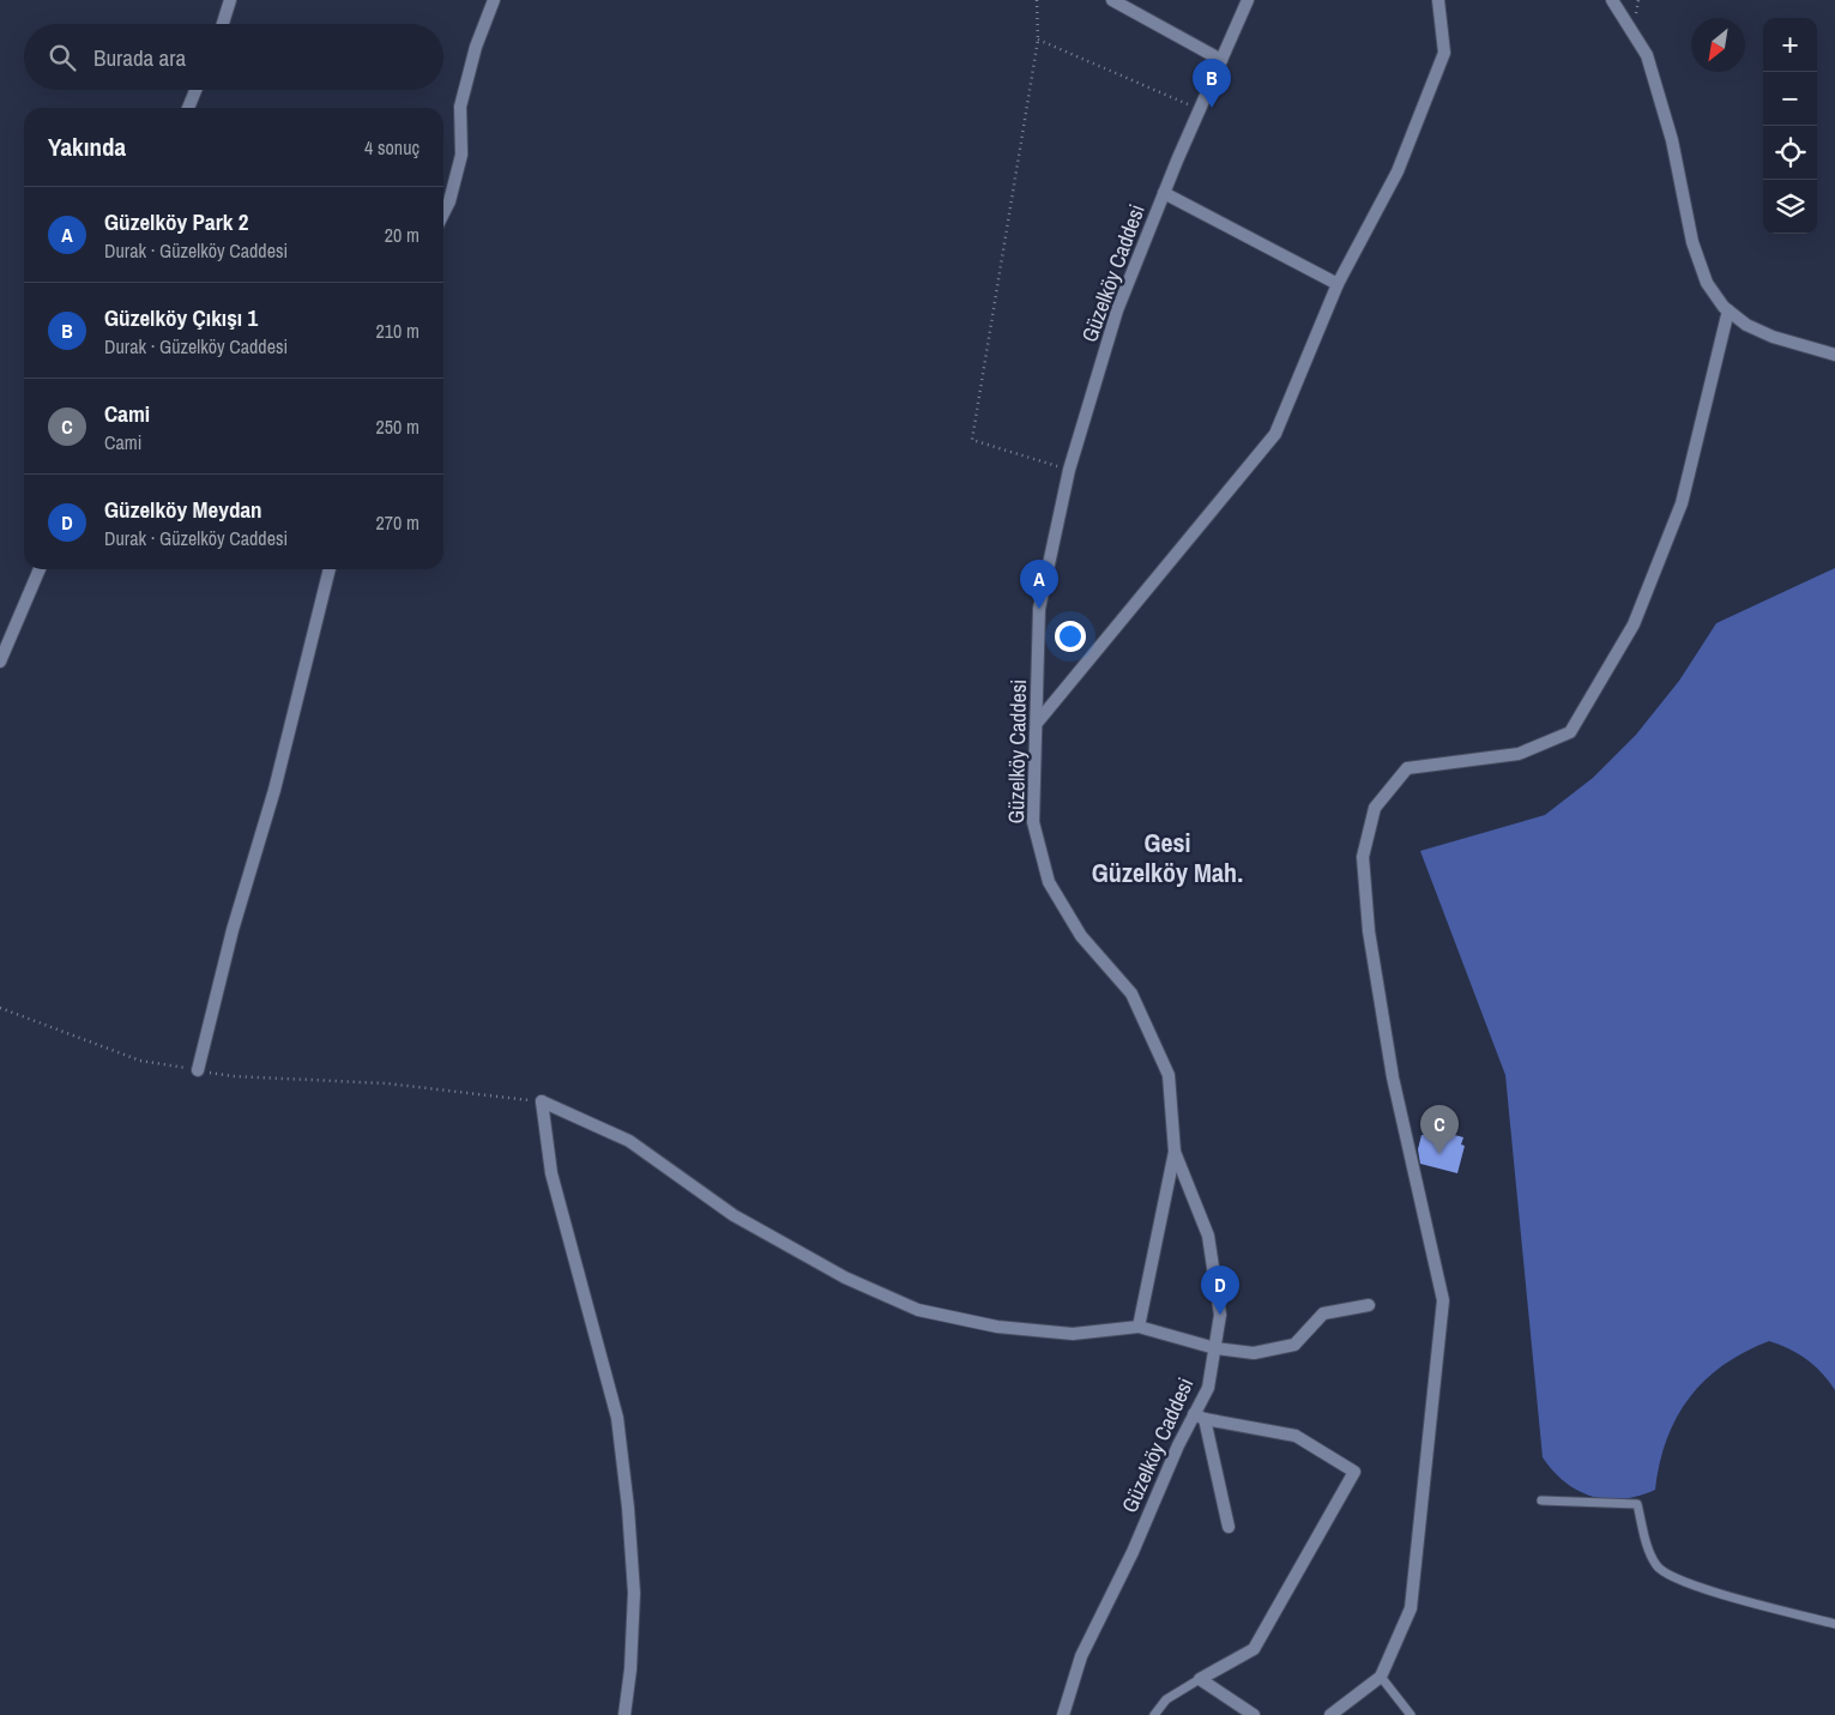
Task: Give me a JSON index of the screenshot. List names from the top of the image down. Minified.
{"streets":{"street":["Güzelköy Caddesi"]},"districts":["Gesi Güzelköy Mah."],"north":"bottom left","page":{"map_buttons":["+","−"],"search":"Burada ara","pins":["B","A","C","D"],"heading":["Yakında","4 sonuç"],"list":[{"mark":"A","name":"Güzelköy Park 2","note":"Durak · Güzelköy Caddesi","value":"20 m"},{"mark":"B","name":"Güzelköy Çıkışı 1","note":"Durak · Güzelköy Caddesi","value":"210 m"},{"mark":"C","name":"Cami","note":"Cami","value":"250 m"},{"mark":"D","name":"Güzelköy Meydan","note":"Durak · Güzelköy Caddesi","value":"270 m"}]}}
